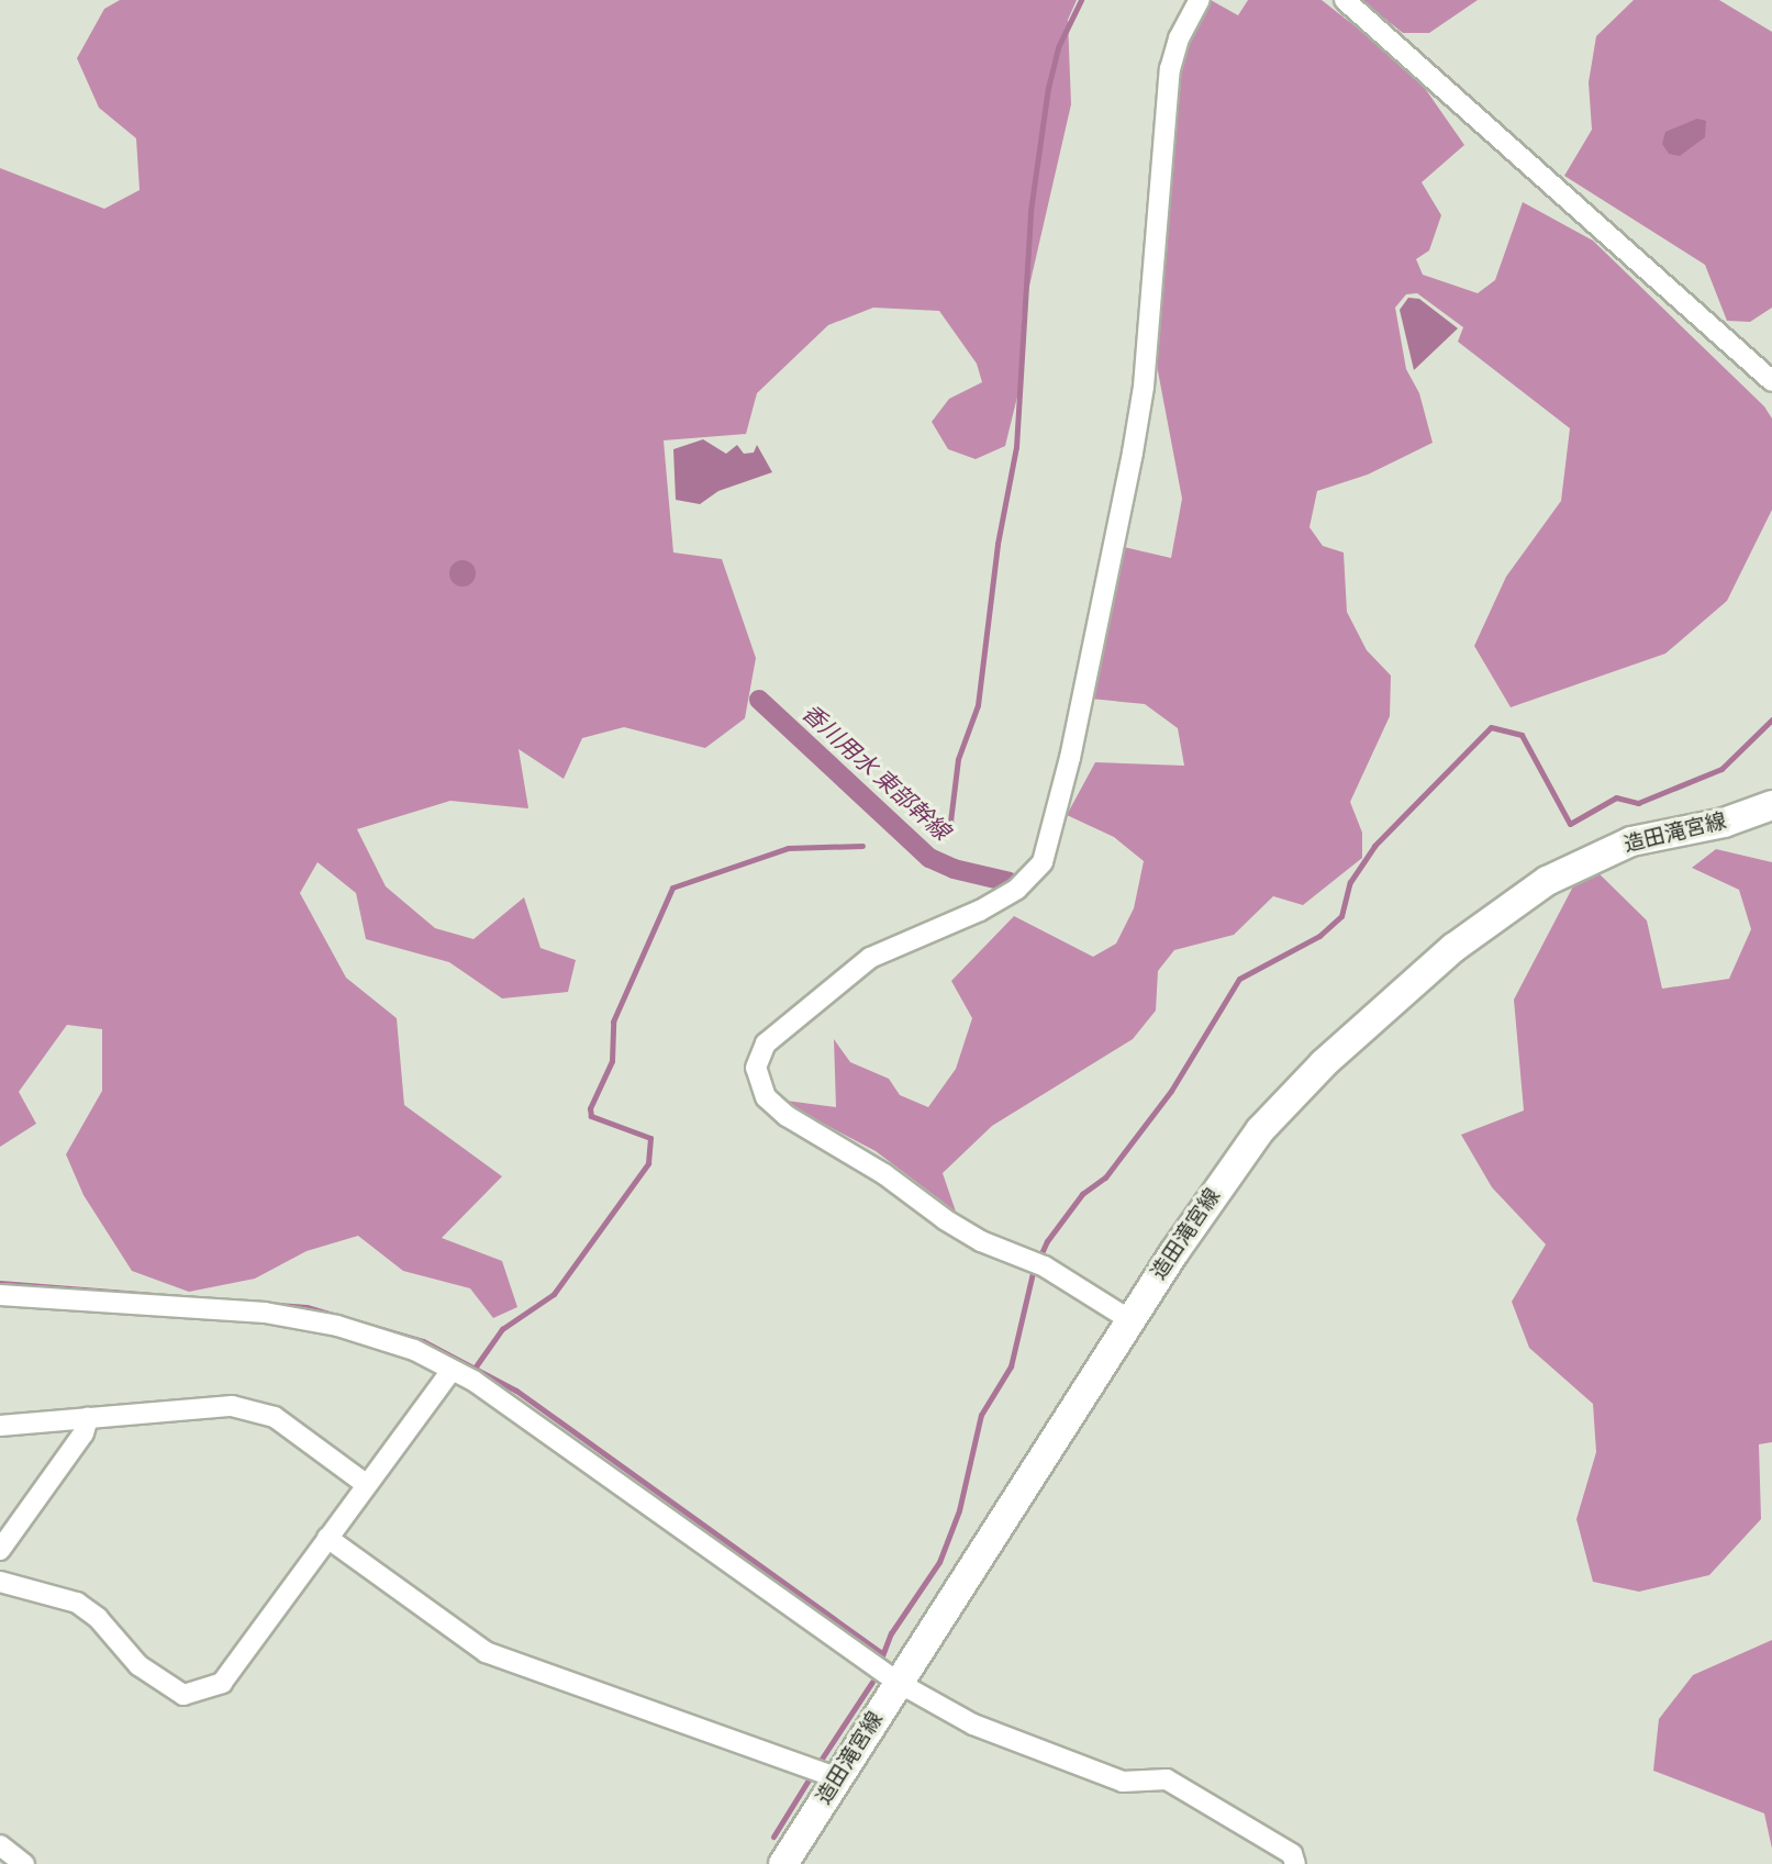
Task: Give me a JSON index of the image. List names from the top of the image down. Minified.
{"streets":{"main road":["造田滝宮線"]},"water":["香川用水 東部幹線"]}
